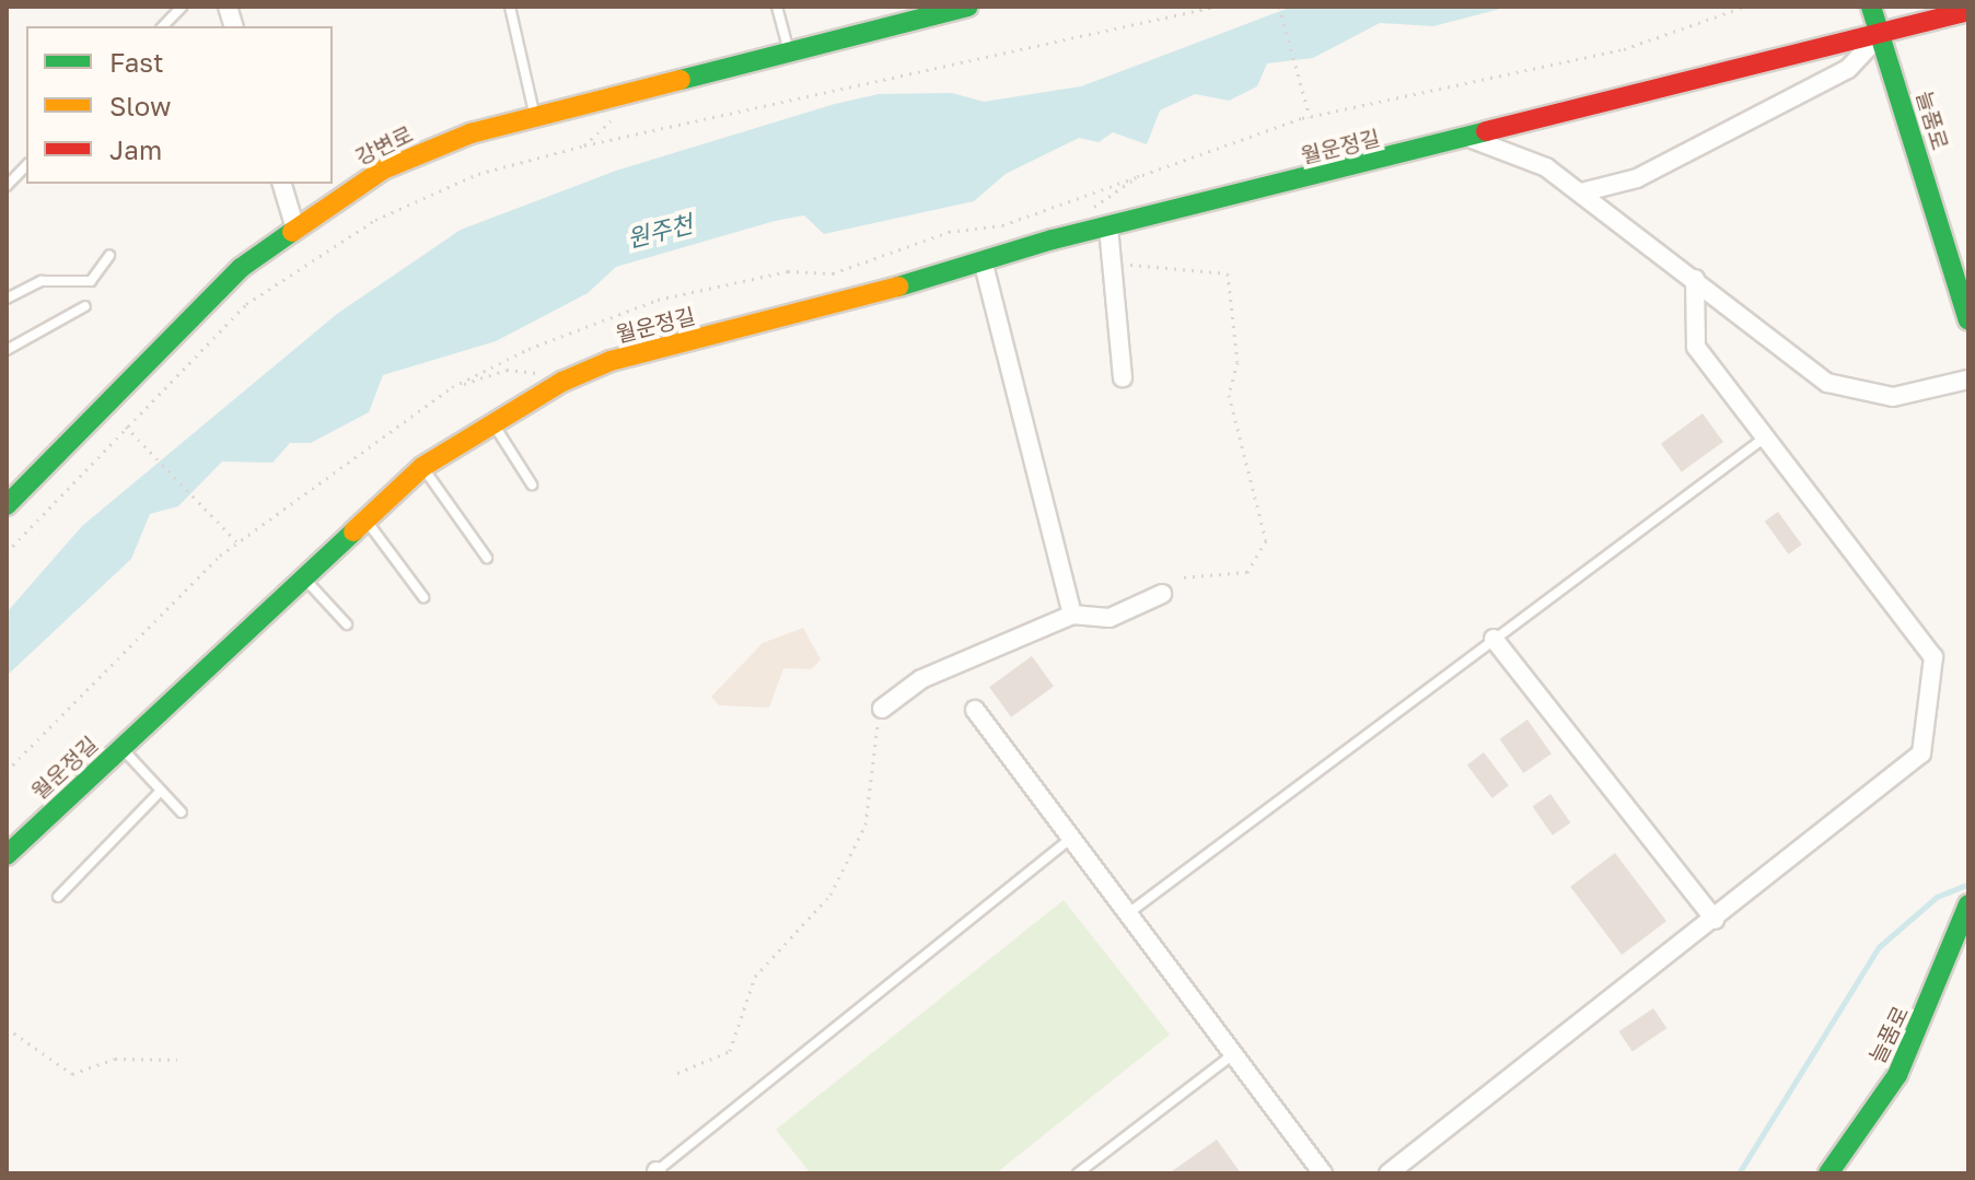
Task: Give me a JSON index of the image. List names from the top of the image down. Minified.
{"streets":{"street":["늘품로","강변로","월운정길"]},"crossings":[["늘품로","월운정길"]],"water":["원주천"],"legend":["Fast","Slow","Jam"]}
